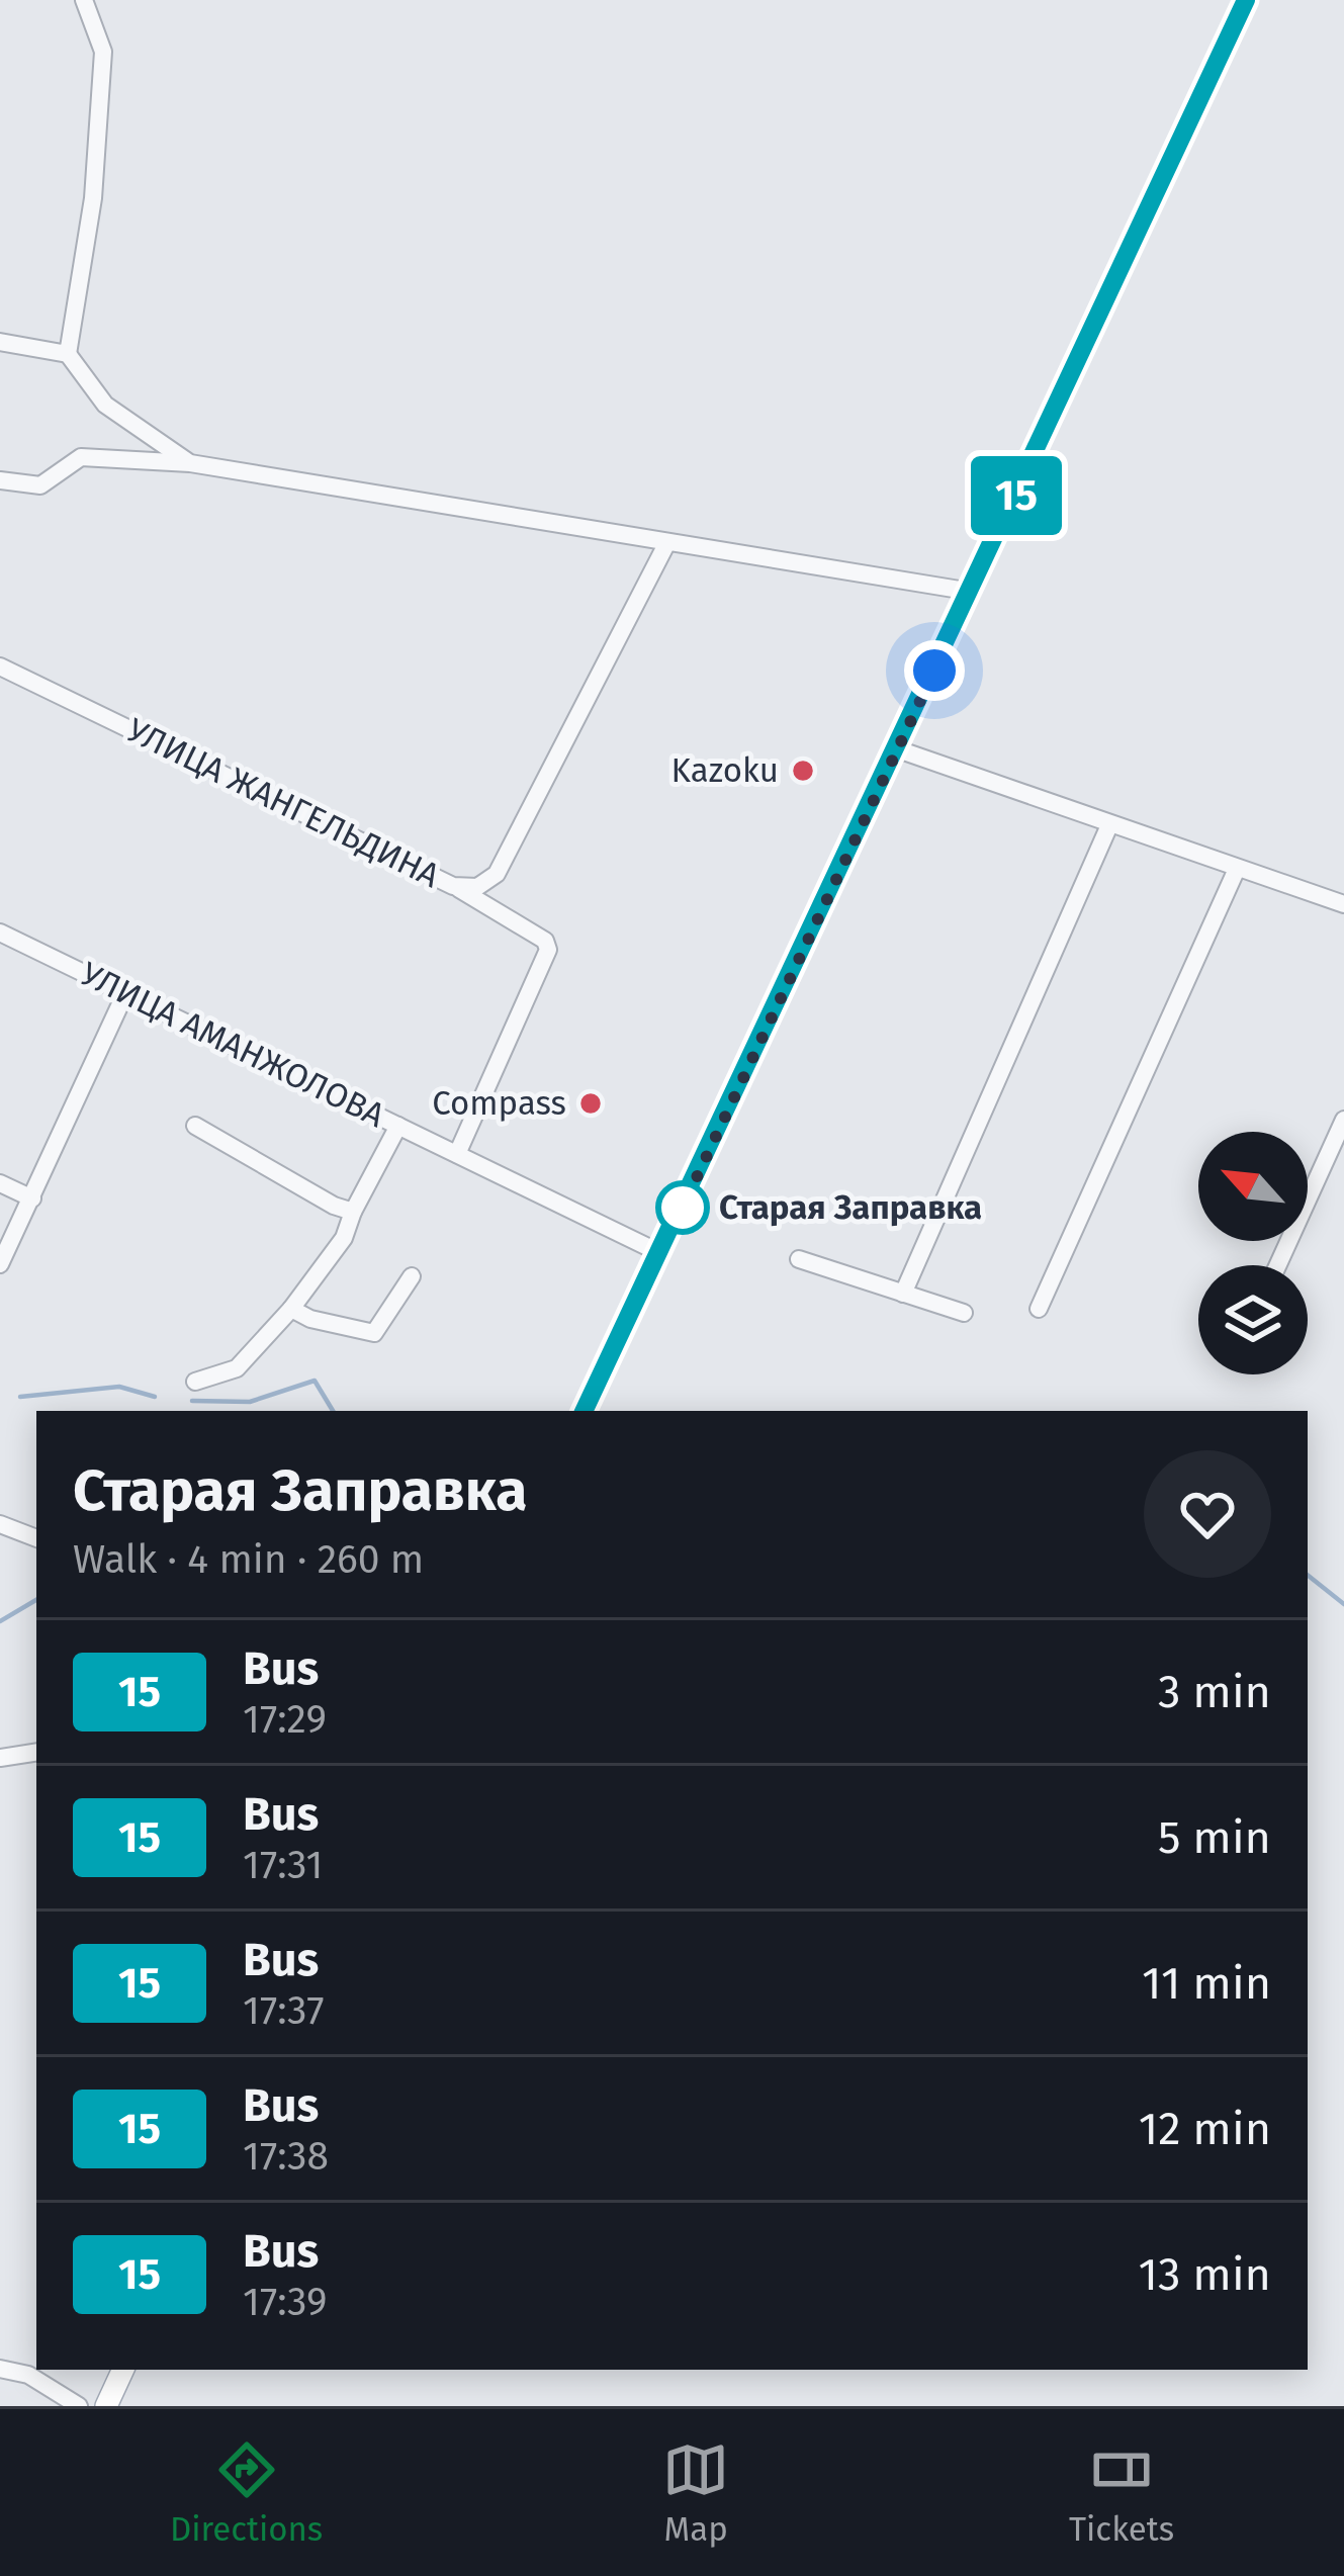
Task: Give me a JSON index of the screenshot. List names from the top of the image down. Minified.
{"streets":{"street":["УЛИЦА ЖАНГЕЛЬДИНА","УЛИЦА АМАНЖОЛОВА"]},"places":["Kazoku","Compass","Старая Заправка"],"lines":["bus line 15"],"north":"top left","page":{"on_map":"15","heading":["Старая Заправка","Walk · 4 min · 260 m"],"list":[{"mark":"15","name":"Bus","note":"17:29","value":"3 min"},{"mark":"15","name":"Bus","note":"17:31","value":"5 min"},{"mark":"15","name":"Bus","note":"17:37","value":"11 min"},{"mark":"15","name":"Bus","note":"17:38","value":"12 min"},{"mark":"15","name":"Bus","note":"17:39","value":"13 min"}],"tabs":["Directions","Map","Tickets"]}}
